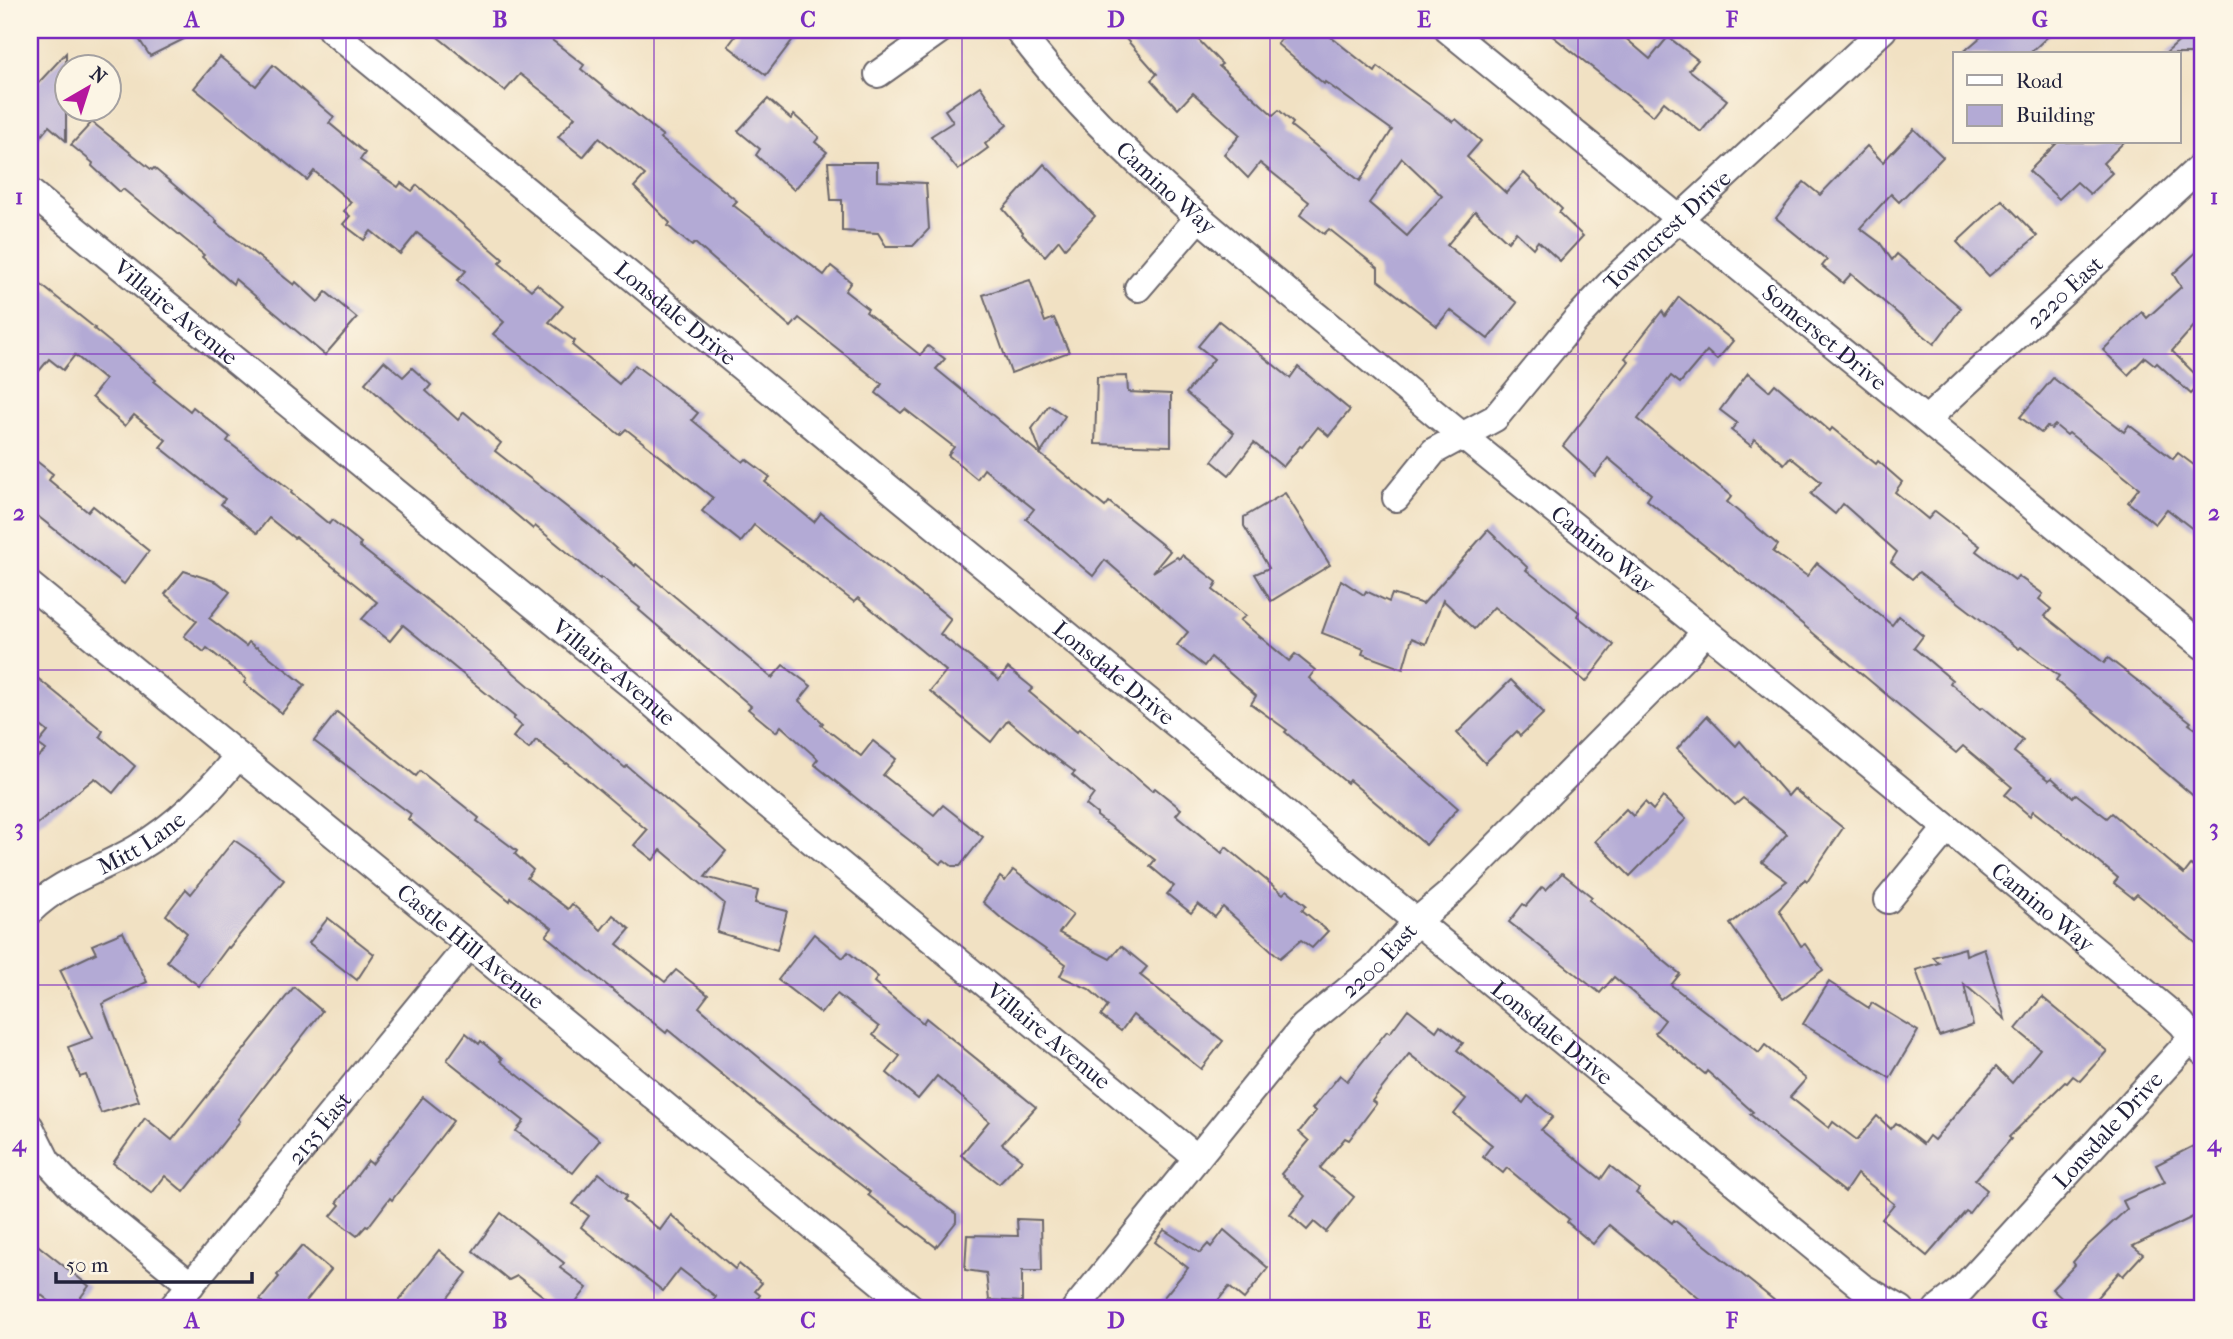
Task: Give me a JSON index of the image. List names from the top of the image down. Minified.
{"streets":{"street":["Camino Way","Towncrest Drive","2220 East","Villaire Avenue","Lonsdale Drive","Somerset Drive","Mitt Lane","Castle Hill Avenue","2200 East","2135 East"]},"crossings":[["Camino Way","Towncrest Drive"],["Camino Way","Lonsdale Drive"],["Camino Way","2200 East"],["Towncrest Drive","Somerset Drive"],["2220 East","Somerset Drive"],["Villaire Avenue","2200 East"],["Lonsdale Drive","2200 East"],["Mitt Lane","Castle Hill Avenue"],["Castle Hill Avenue","2135 East"]],"legend":["Road","Building"],"scale_bar":"50 m","north":"top right","grid":{"columns":["A","B","C","D","E","F","G"],"rows":["1","2","3","4"]}}
